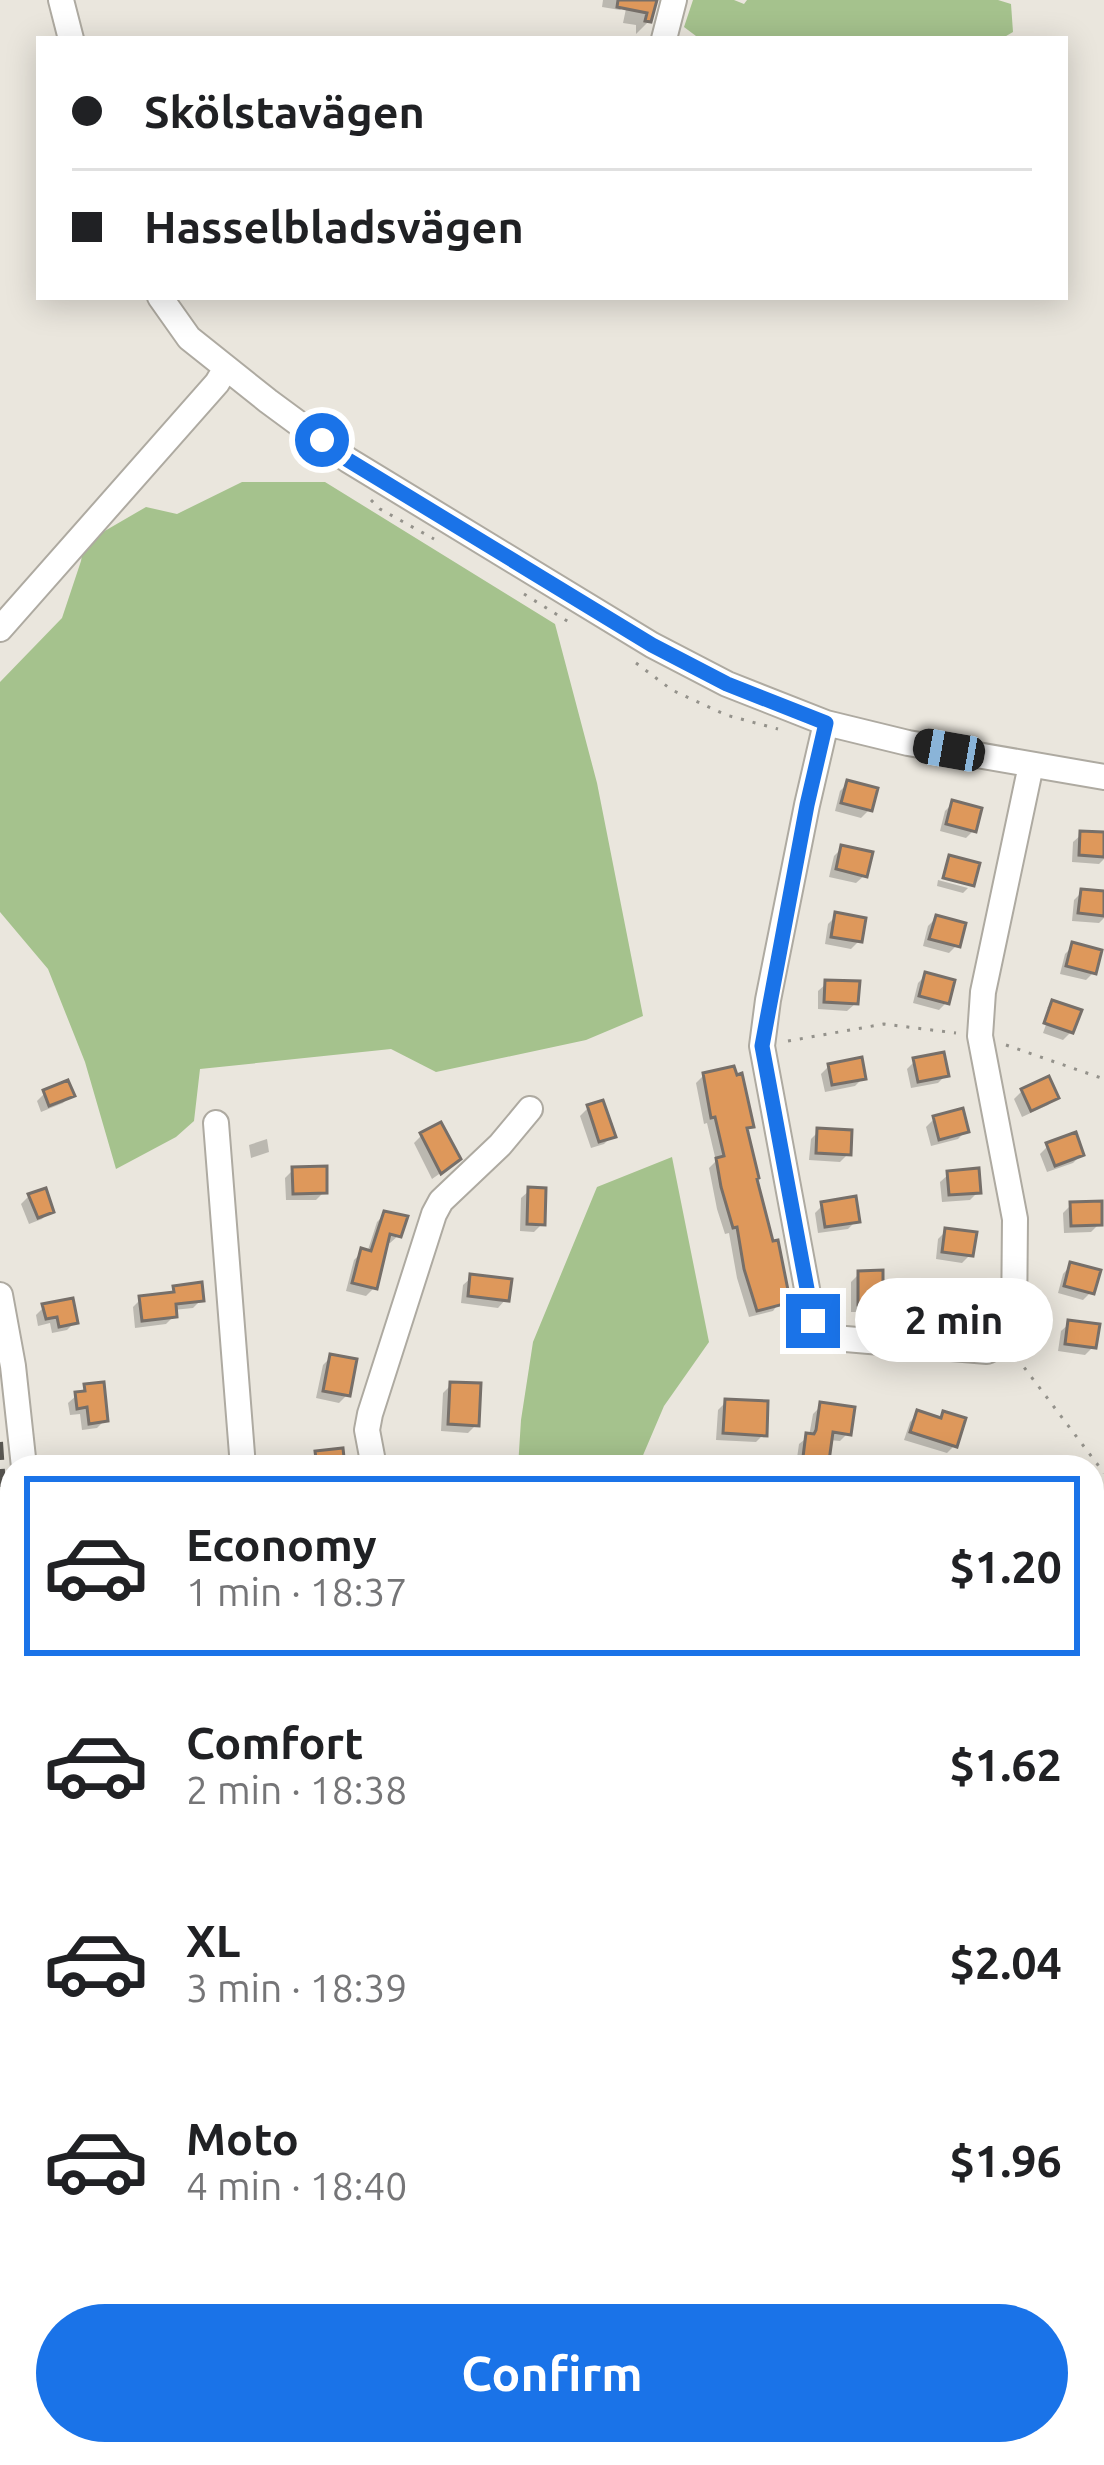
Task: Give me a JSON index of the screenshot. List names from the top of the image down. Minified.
{"page":{"banner":["Skölstavägen","Hasselbladsvägen"],"bubble":"2 min","list":[{"name":"Economy","note":"1 min · 18:37","value":"$1.20"},{"name":"Comfort","note":"2 min · 18:38","value":"$1.62"},{"name":"XL","note":"3 min · 18:39","value":"$2.04"},{"name":"Moto","note":"4 min · 18:40","value":"$1.96"}],"buttons":"Confirm"}}
